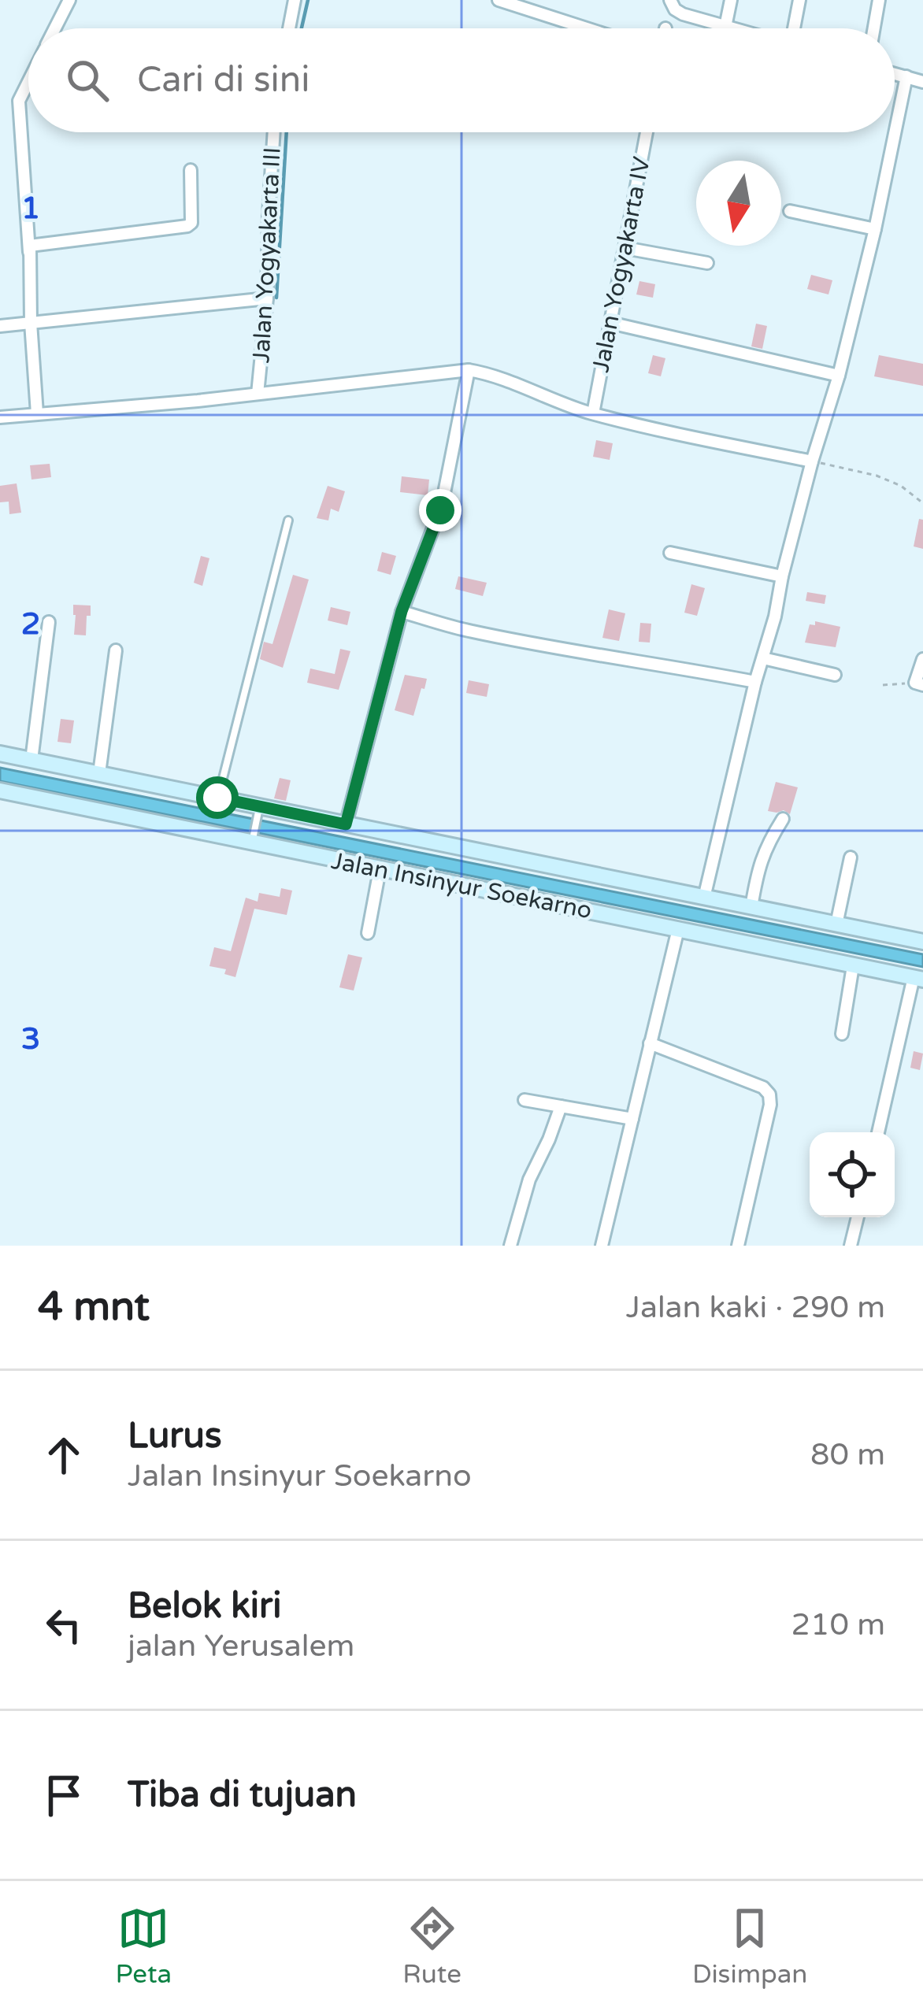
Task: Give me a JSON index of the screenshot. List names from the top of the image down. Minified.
{"streets":{"street":["Jalan Yogyakarta III","Jalan Yogyakarta IV","Jalan Insinyur Soekarno"]},"north":"bottom","page":{"search":"Cari di sini","heading":["4 mnt","Jalan kaki · 290 m"],"list":[["Lurus","Jalan Insinyur Soekarno","80 m"],["Belok kiri","jalan Yerusalem","210 m"],"Tiba di tujuan"],"nav":["Peta","Rute","Disimpan"]},"grid":{"rows":["1","2","3"]}}
